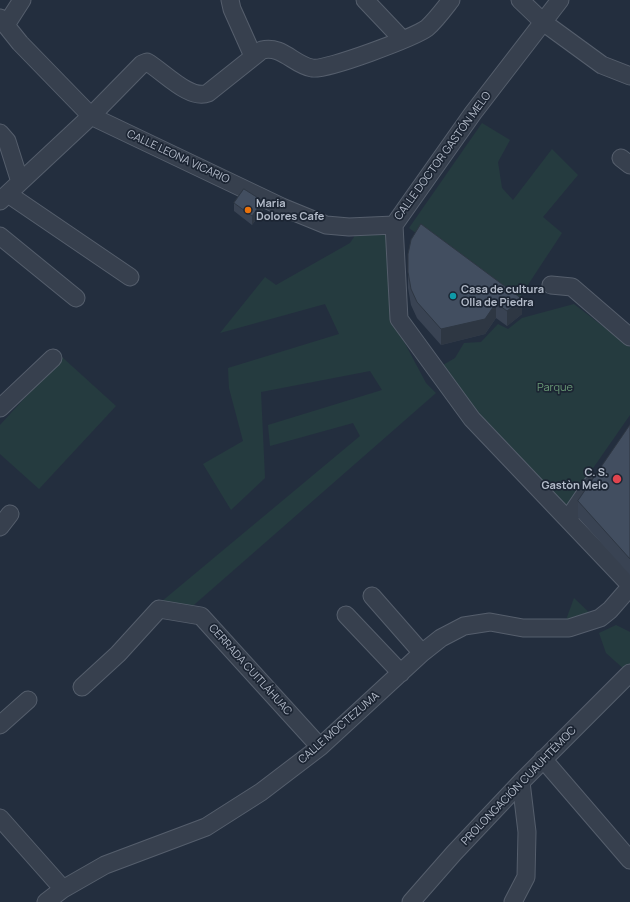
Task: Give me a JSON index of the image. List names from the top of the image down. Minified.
{"streets":{"street":["CALLE DOCTOR GASTÓN MELO","CALLE LEONA VICARIO","CERRADA CUITLÁHUAC","CALLE MOCTEZUMA","PROLONGACIÓN CUAUHTÉMOC"]},"crossings":[["CALLE DOCTOR GASTÓN MELO","CALLE LEONA VICARIO"],["CALLE DOCTOR GASTÓN MELO","CALLE MOCTEZUMA"],["CERRADA CUITLÁHUAC","CALLE MOCTEZUMA"]],"parks":["Parque"],"places":["Maria Dolores Cafe","Casa de cultura Olla de Piedra","C. S. Gastòn Melo"]}
